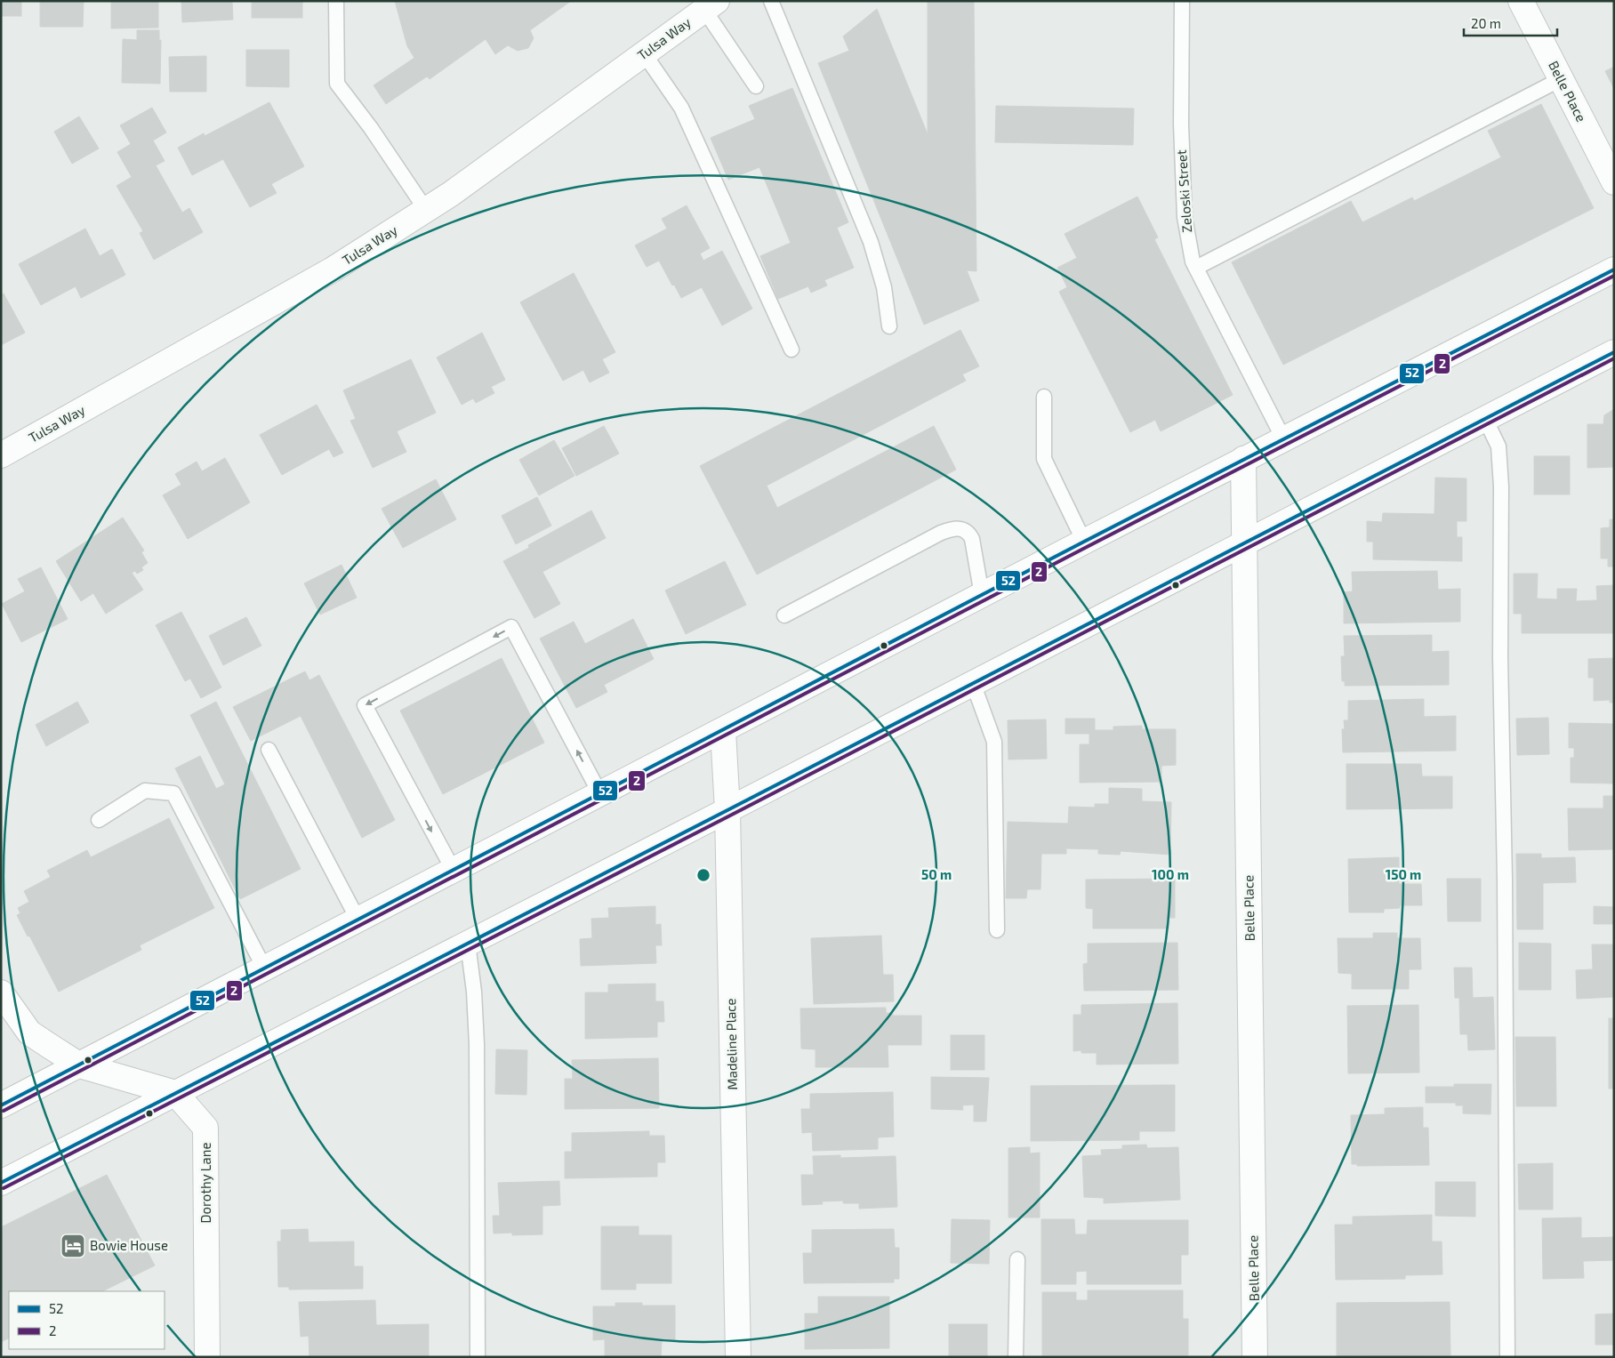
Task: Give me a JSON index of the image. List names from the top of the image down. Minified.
{"streets":{"main road":["Tulsa Way","Belle Place","Madeline Place","Dorothy Lane"],"lane":["Zeloski Street"]},"places":{"hotel":["Bowie House"]},"lines":["transit line 52","transit line 2"],"legend":["52","2"],"scale_bar":"20 m","rings":["50 m","100 m","150 m"]}
